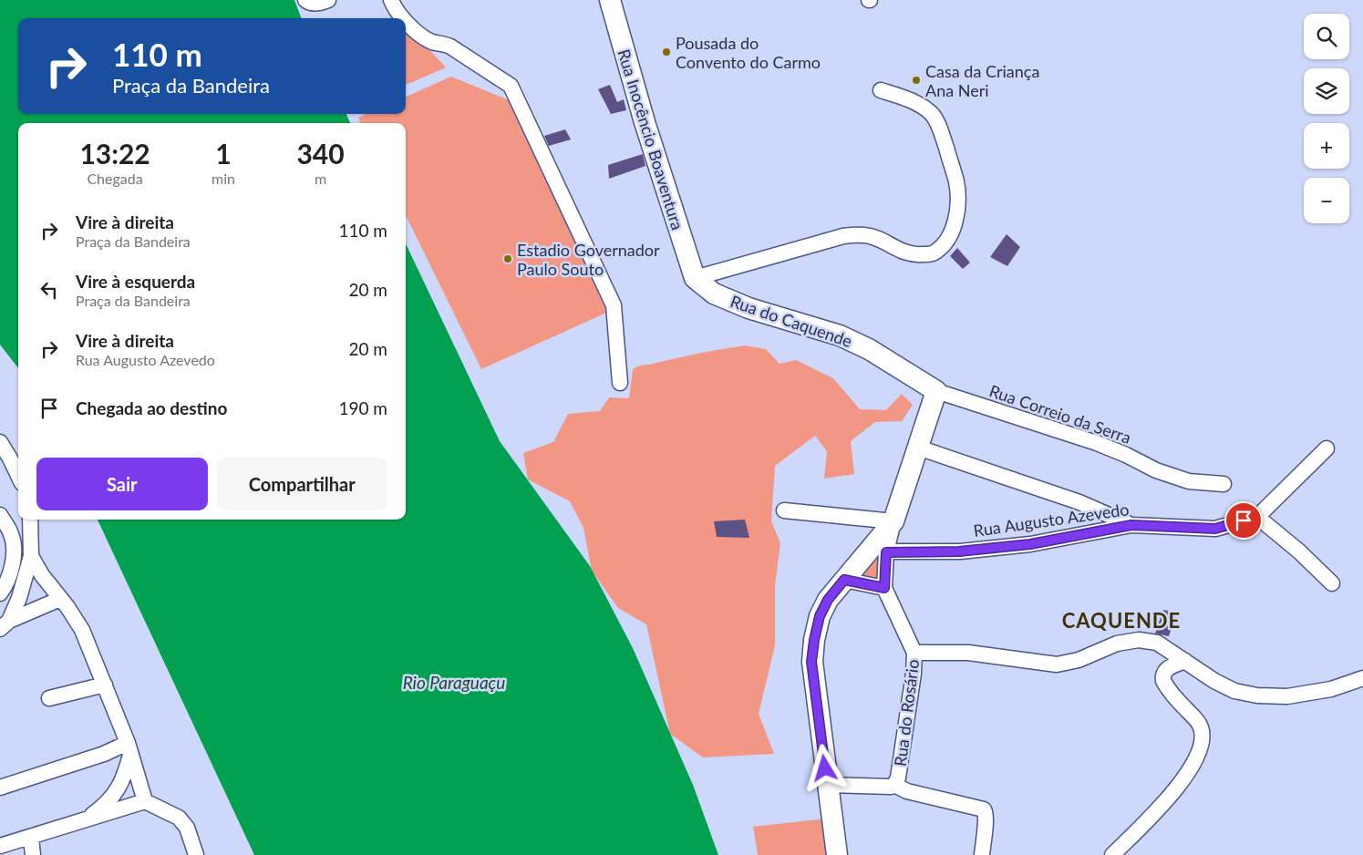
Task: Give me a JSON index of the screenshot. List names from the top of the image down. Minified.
{"streets":{"street":["Rua Inocêncio Boaventura","Rua do Caquende","Rua Correio da Serra","Rua Augusto Azevedo","Rua do Rosário"]},"crossings":[["Rua Inocêncio Boaventura","Rua do Caquende"],["Rua do Caquende","Rua Correio da Serra"]],"districts":["CAQUENDE"],"water":["Rio Paraguaçu"],"places":["Pousada do Convento do Carmo","Casa da Criança Ana Neri","Estadio Governador Paulo Souto"],"page":{"map_buttons":["+","−"],"turn":["110 m","Praça da Bandeira"],"eta":["13:22","Chegada","1","min","340","m"],"list":[{"name":"Vire à direita","note":"Praça da Bandeira","value":"110 m"},{"name":"Vire à esquerda","note":"Praça da Bandeira","value":"20 m"},{"name":"Vire à direita","note":"Rua Augusto Azevedo","value":"20 m"},{"name":"Chegada ao destino","value":"190 m"}],"buttons":["Sair","Compartilhar"]}}
